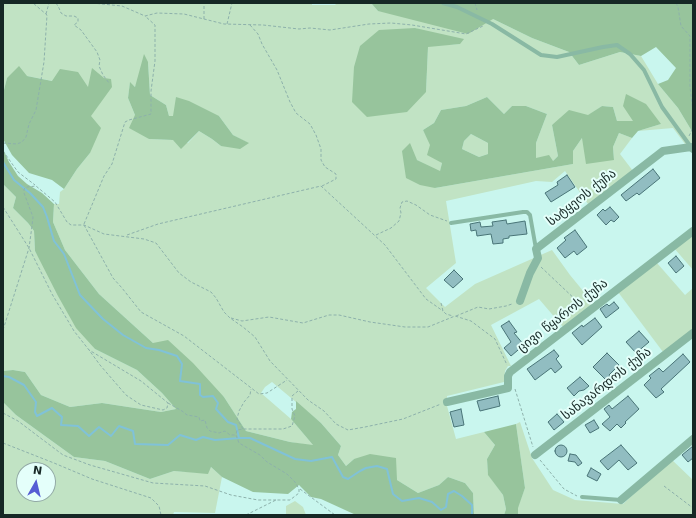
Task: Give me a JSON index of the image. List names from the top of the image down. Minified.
{"streets":{"street":["სატყეოს ქუჩა","ცივი წყაროს ქუჩა","სანავარდოს ქუჩა"]},"north":"top"}
